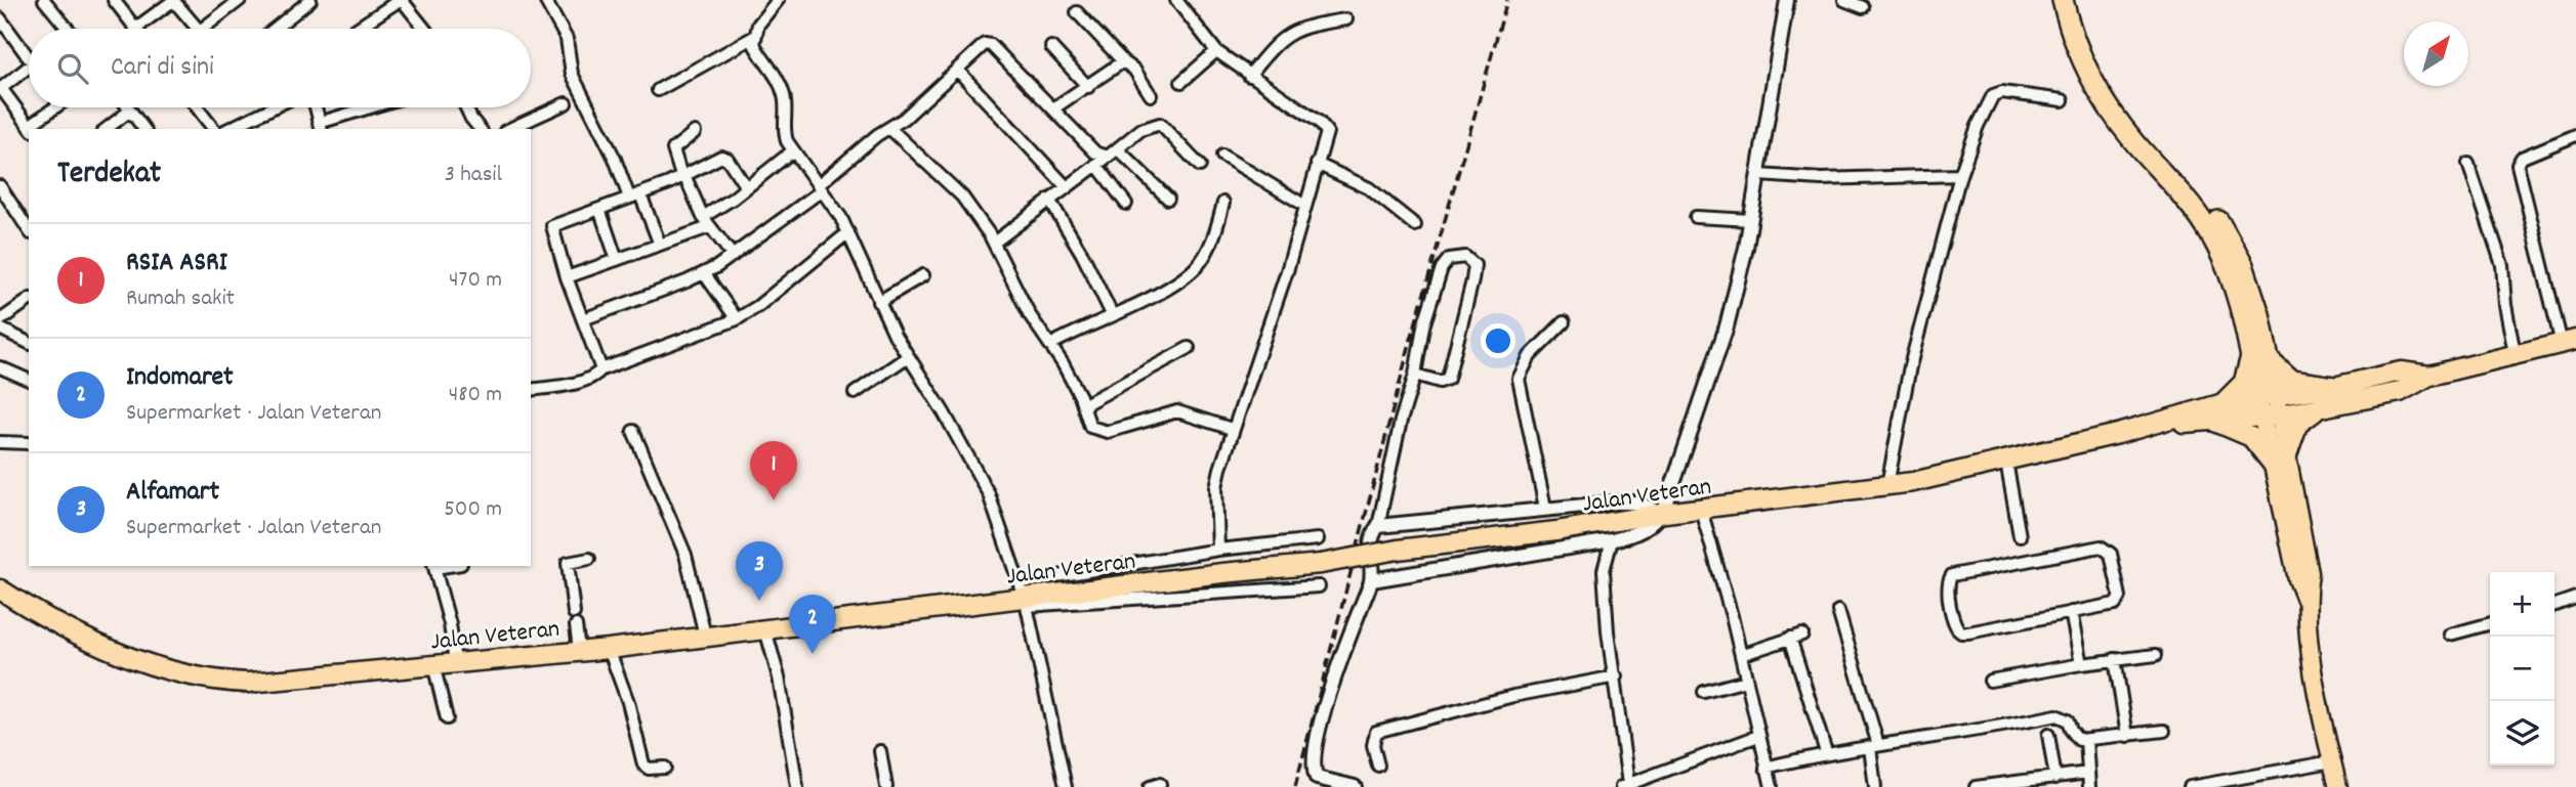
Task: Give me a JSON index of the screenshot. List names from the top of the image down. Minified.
{"streets":{"highway":["Jalan Veteran"]},"north":"top right","page":{"search":"Cari di sini","heading":["Terdekat","3 hasil"],"list":[{"mark":"1","name":"RSIA ASRI","note":"Rumah sakit","value":"470 m"},{"mark":"2","name":"Indomaret","note":"Supermarket · Jalan Veteran","value":"480 m"},{"mark":"3","name":"Alfamart","note":"Supermarket · Jalan Veteran","value":"500 m"}],"pins":["1","3","2"],"map_buttons":["+","−"]}}
